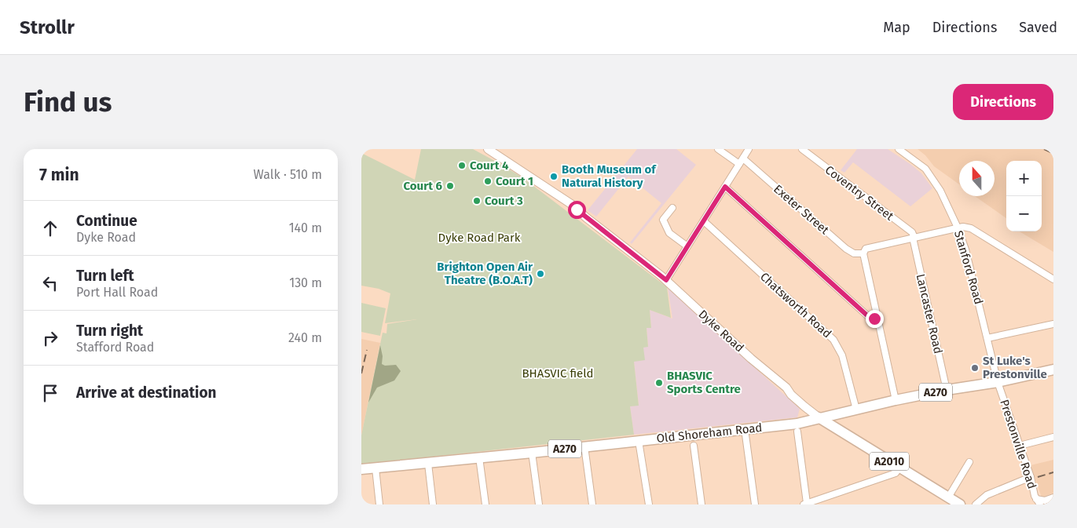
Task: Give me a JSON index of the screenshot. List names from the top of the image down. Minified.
{"streets":{"main road":["Dyke Road","A270","Old Shoreham Road","A2010"],"street":["Coventry Street","Exeter Street","Stanford Road","Chatsworth Road","Lancaster Road","Prestonville Road"]},"crossings":[["Coventry Street","Lancaster Road"],["Stanford Road","Old Shoreham Road"],["Stanford Road","Prestonville Road"],["Chatsworth Road","Old Shoreham Road"],["Lancaster Road","Old Shoreham Road"],["Dyke Road","Old Shoreham Road"],["Old Shoreham Road","Prestonville Road"]],"parks":["Dyke Road Park","BHASVIC field"],"places":["Court 4","Booth Museum of Natural History","Court 1","Court 6","Court 3","Brighton Open Air Theatre (B.O.A.T)","St Luke's Prestonville","BHASVIC Sports Centre"],"north":"top","page":{"header":"Strollr","nav":["Map","Directions","Saved"],"buttons":"Directions","title":"Find us","heading":["7 min","Walk · 510 m"],"map_buttons":["+","−"],"list":[["Continue","Dyke Road","140 m"],["Turn left","Port Hall Road","130 m"],["Turn right","Stafford Road","240 m"],"Arrive at destination"]}}
